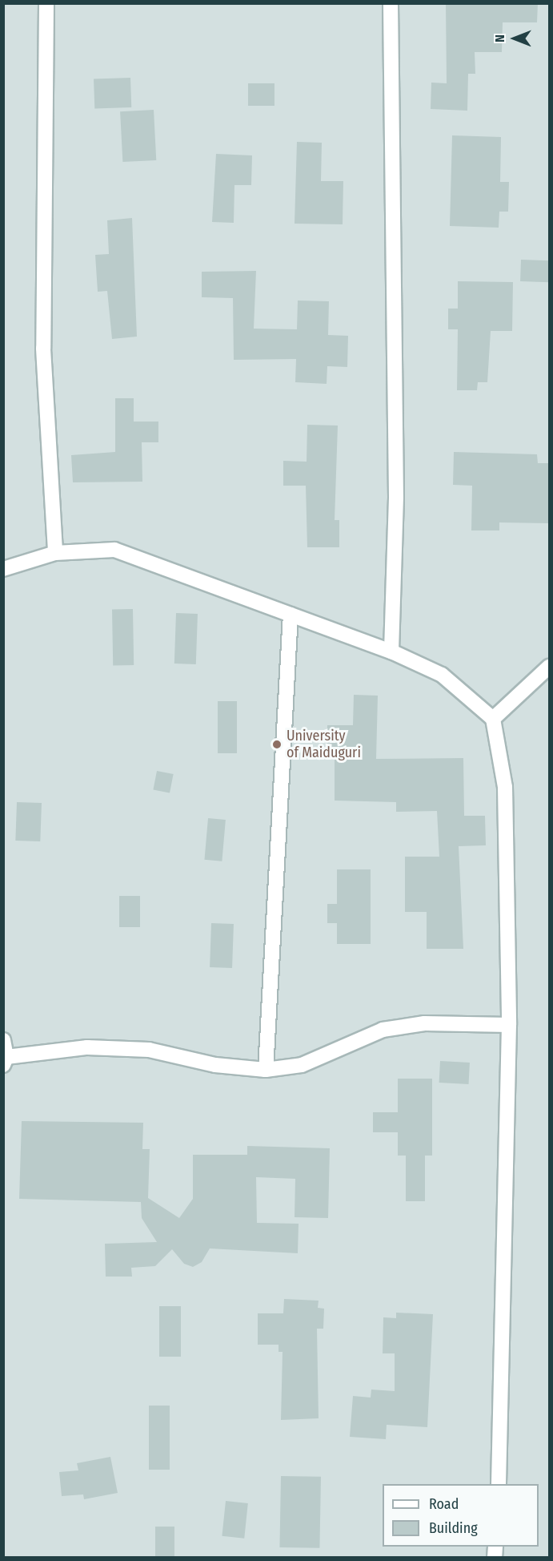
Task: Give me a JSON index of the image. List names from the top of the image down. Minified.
{"places":["University of Maiduguri"],"legend":["Road","Building"],"north":"left"}
